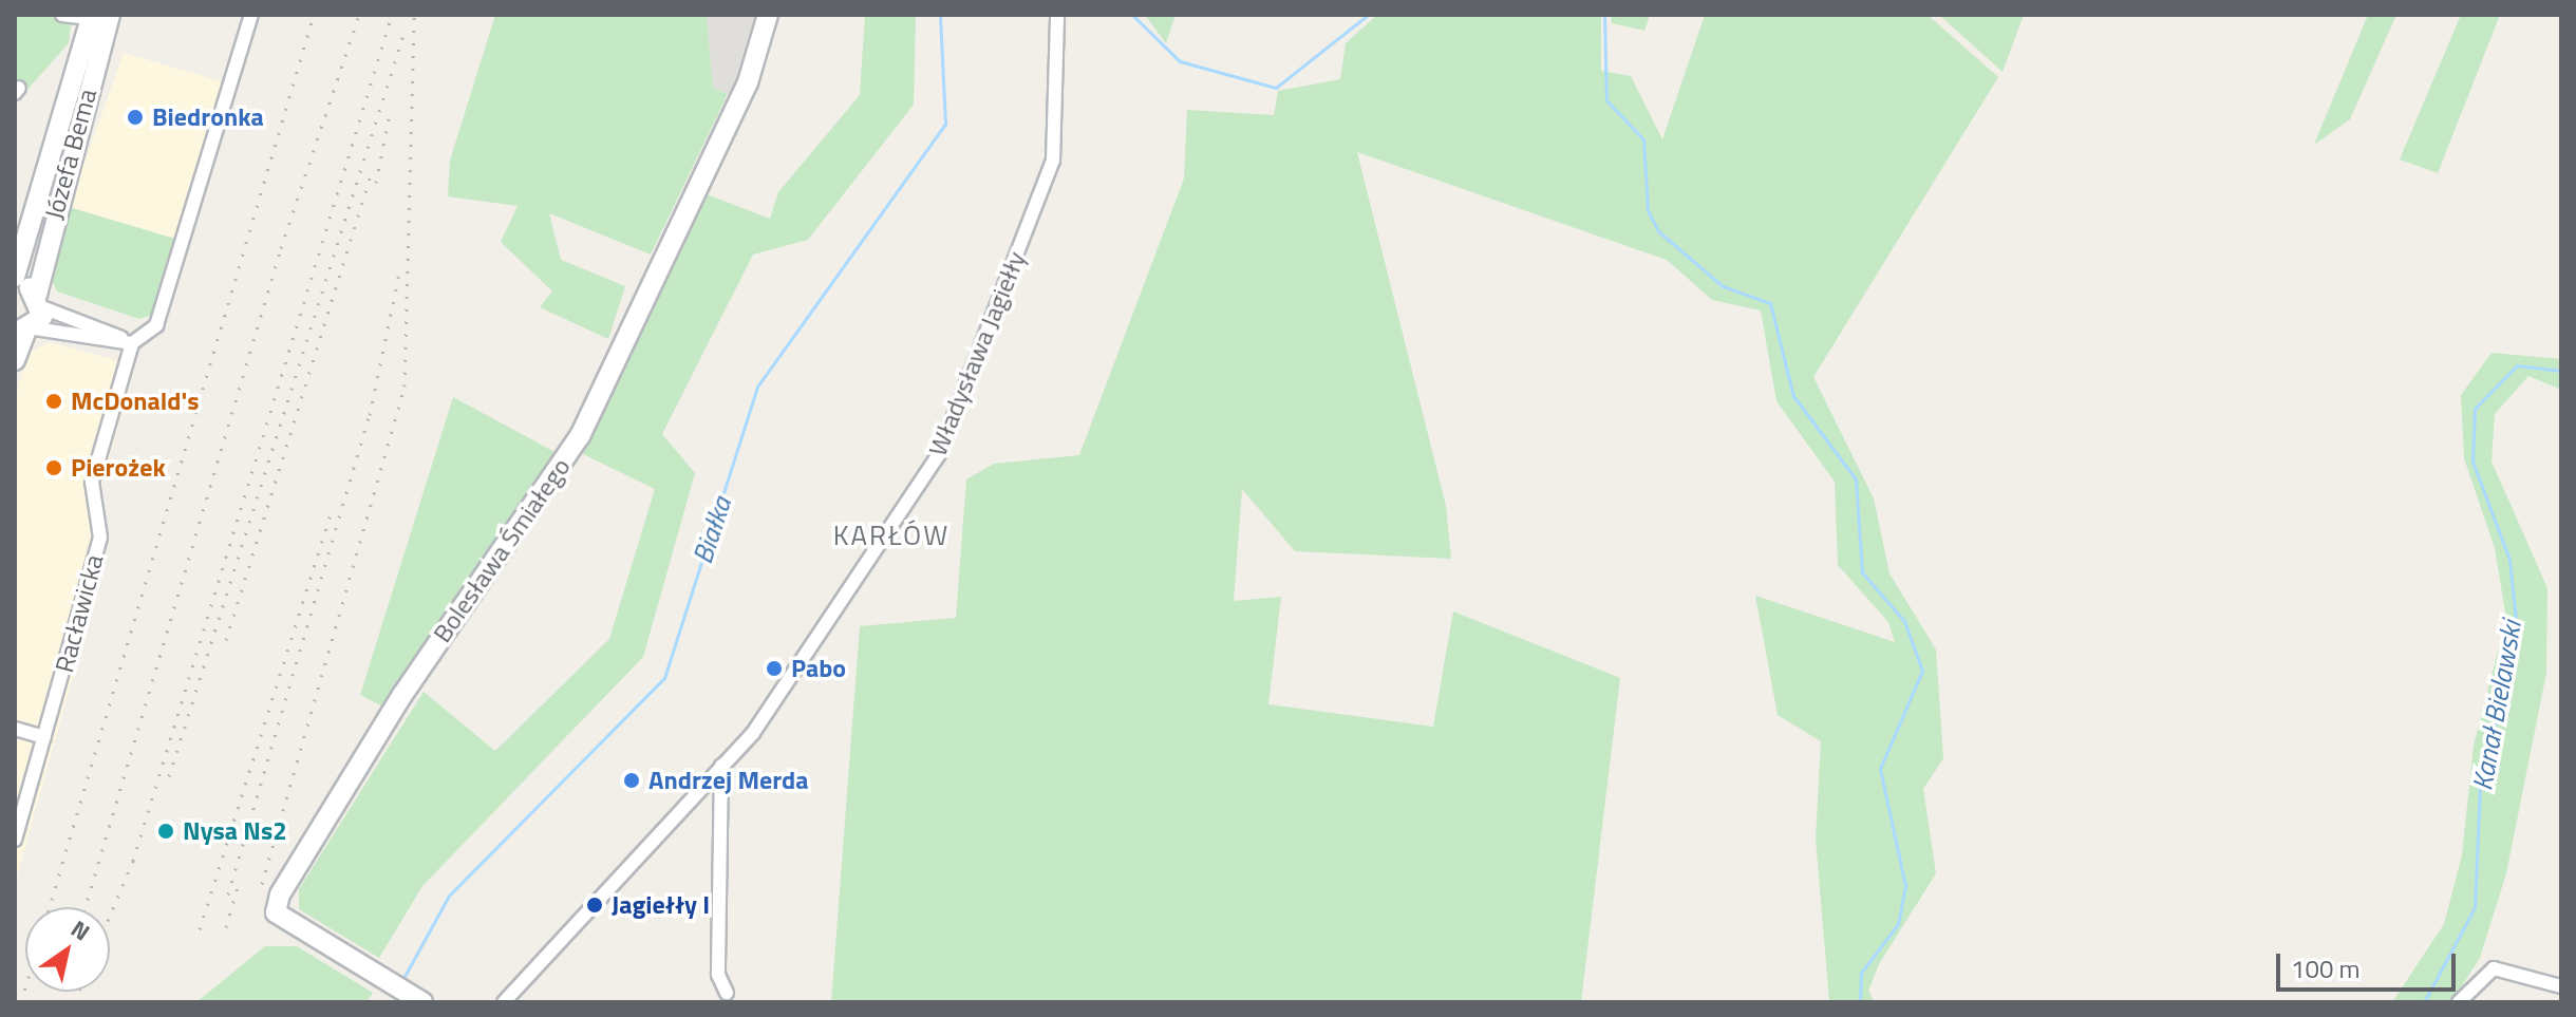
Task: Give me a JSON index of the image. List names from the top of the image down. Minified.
{"streets":{"street":["Józefa Bema","Władysława Jagiełły","Bolesława Śmiałego","Racławicka"]},"districts":["KARŁÓW"],"water":["Białka","Kanał Bielawski"],"places":["Biedronka","McDonald's","Pierożek","Pabo","Andrzej Merda","Nysa Ns2","Jagiełły I"],"scale_bar":"100 m","north":"top right"}
